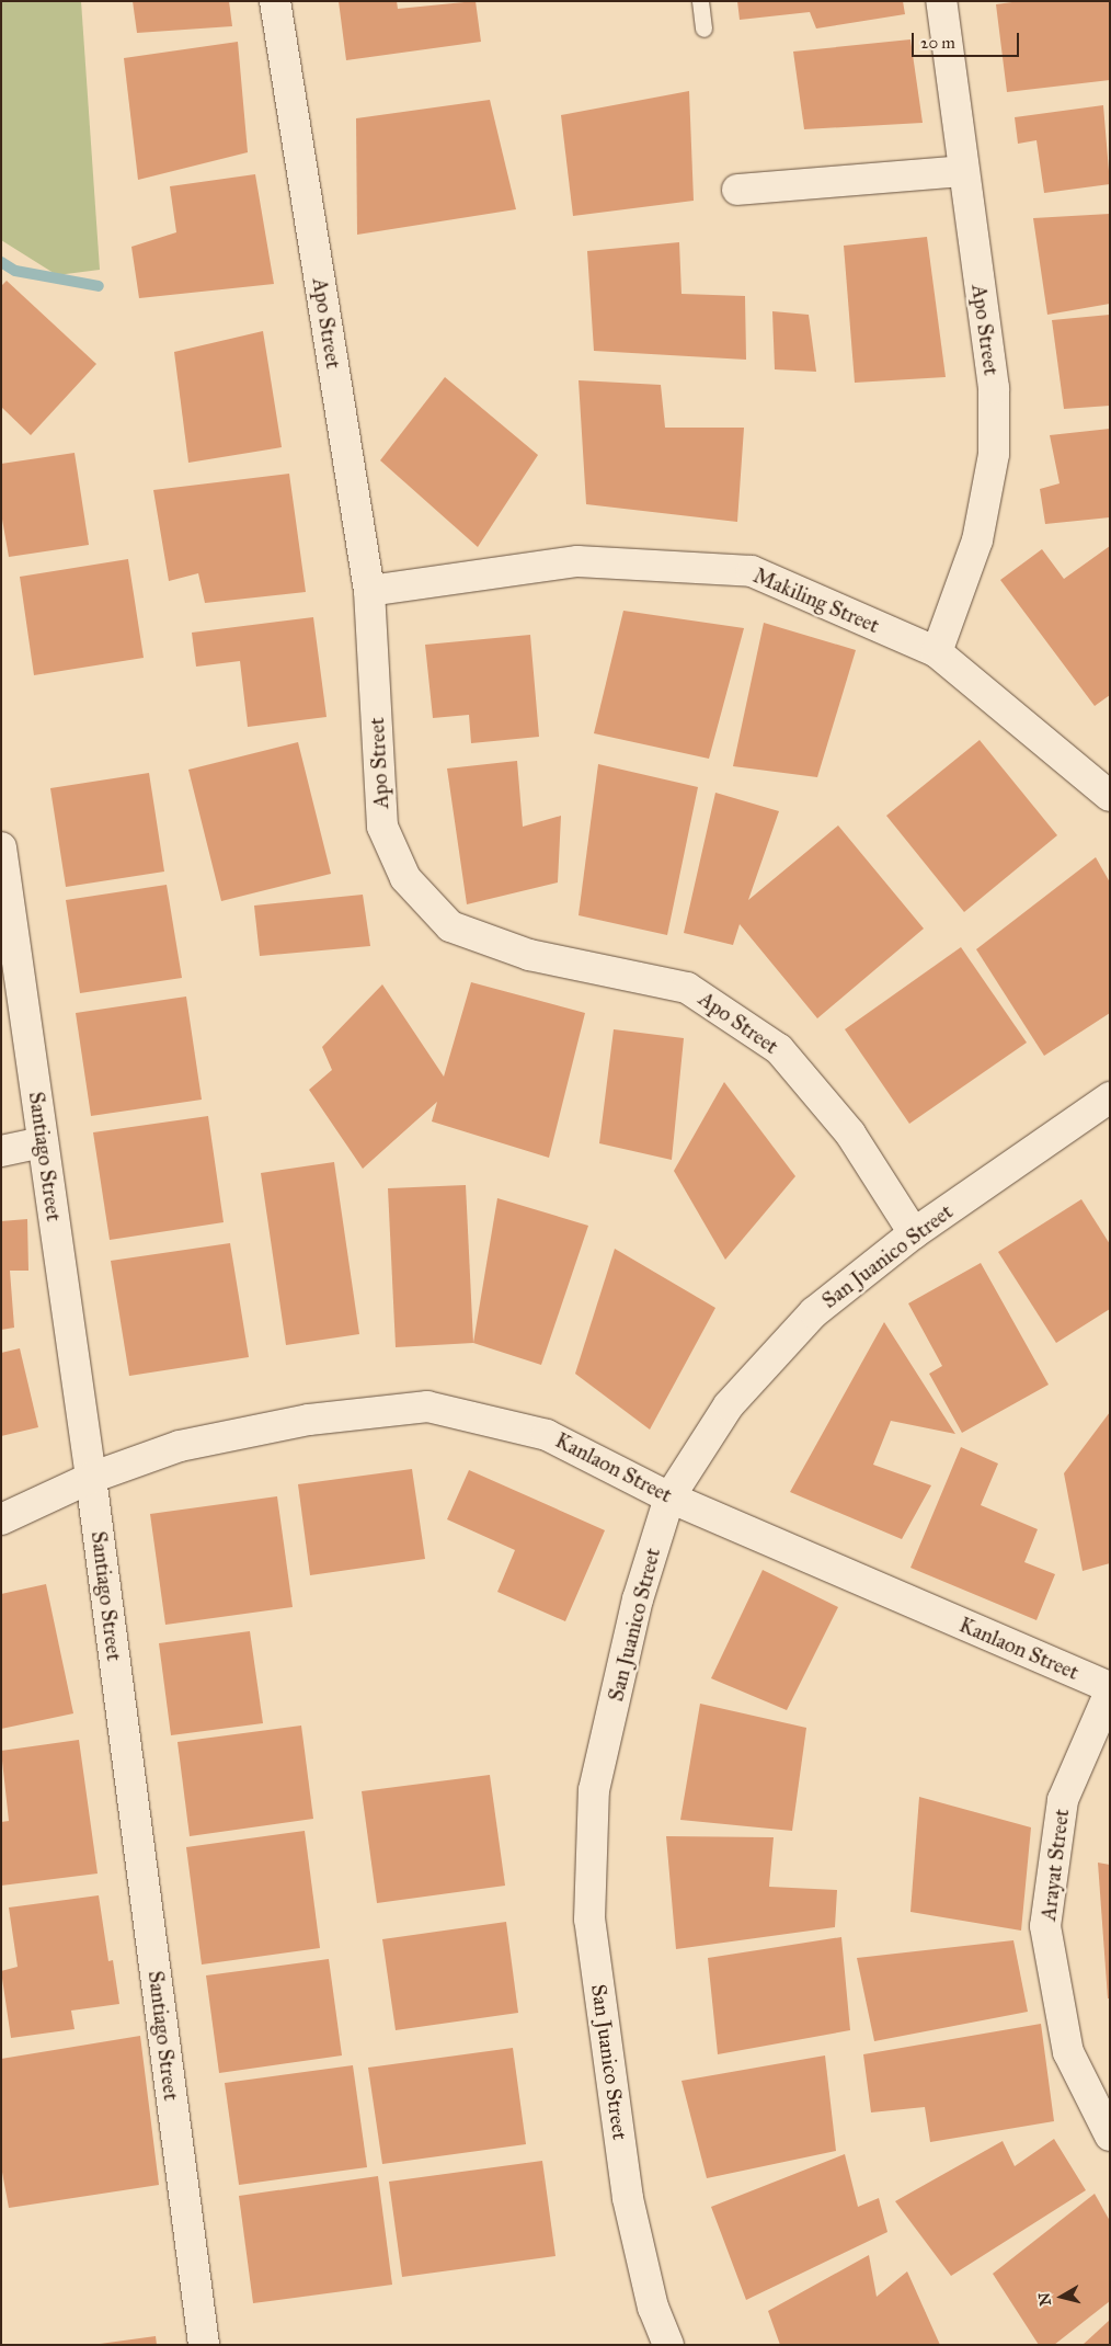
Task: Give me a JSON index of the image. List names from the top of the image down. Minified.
{"streets":{"street":["Apo Street","Makiling Street","Santiago Street","San Juanico Street","Kanlaon Street","Arayat Street"]},"crossings":[["Apo Street","Makiling Street"],["Apo Street","San Juanico Street"],["Santiago Street","Kanlaon Street"],["San Juanico Street","Kanlaon Street"],["Kanlaon Street","Arayat Street"]],"scale_bar":"20 m","north":"left"}
